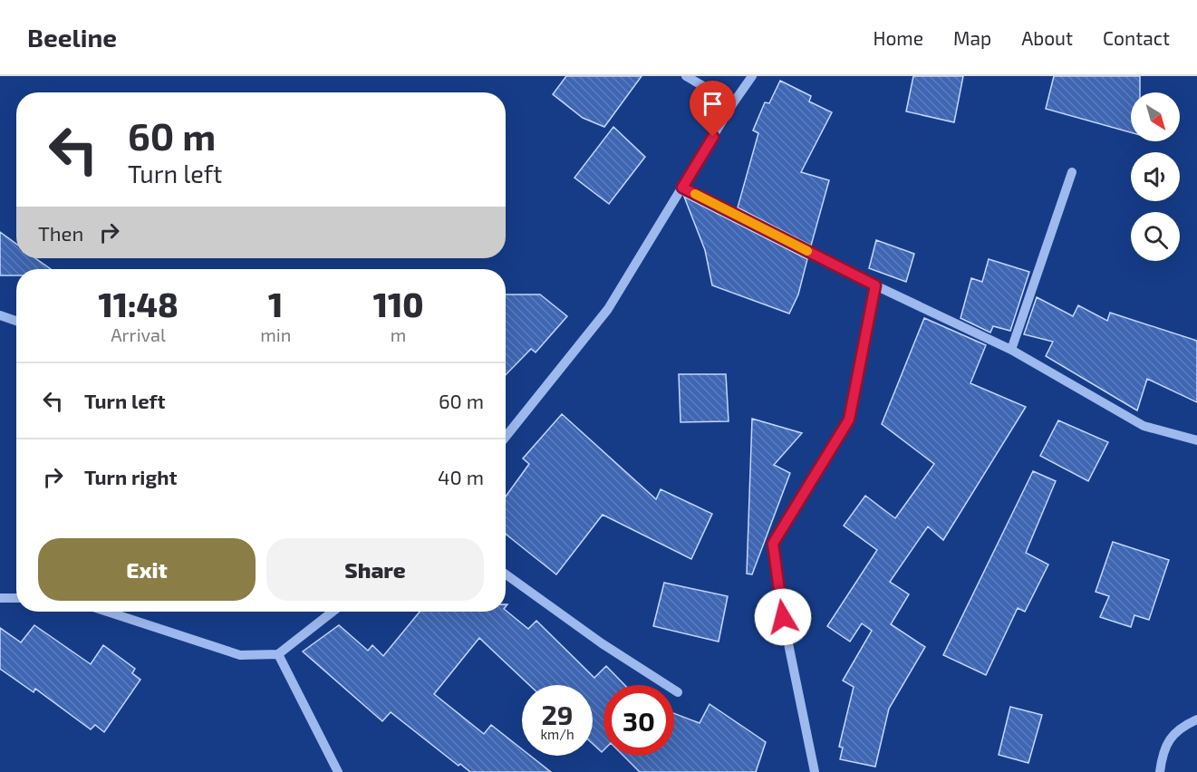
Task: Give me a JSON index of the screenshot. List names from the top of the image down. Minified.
{"north":"bottom right","page":{"header":"Beeline","nav":["Home","Map","About","Contact"],"turn":["60 m","Turn left"],"then":"Then","eta":["11:48","Arrival","1","min","110","m"],"list":[{"name":"Turn left","value":"60 m"},{"name":"Turn right","value":"40 m"}],"buttons":["Exit","Share"],"speed":"29 km/h","limit":"30"}}
